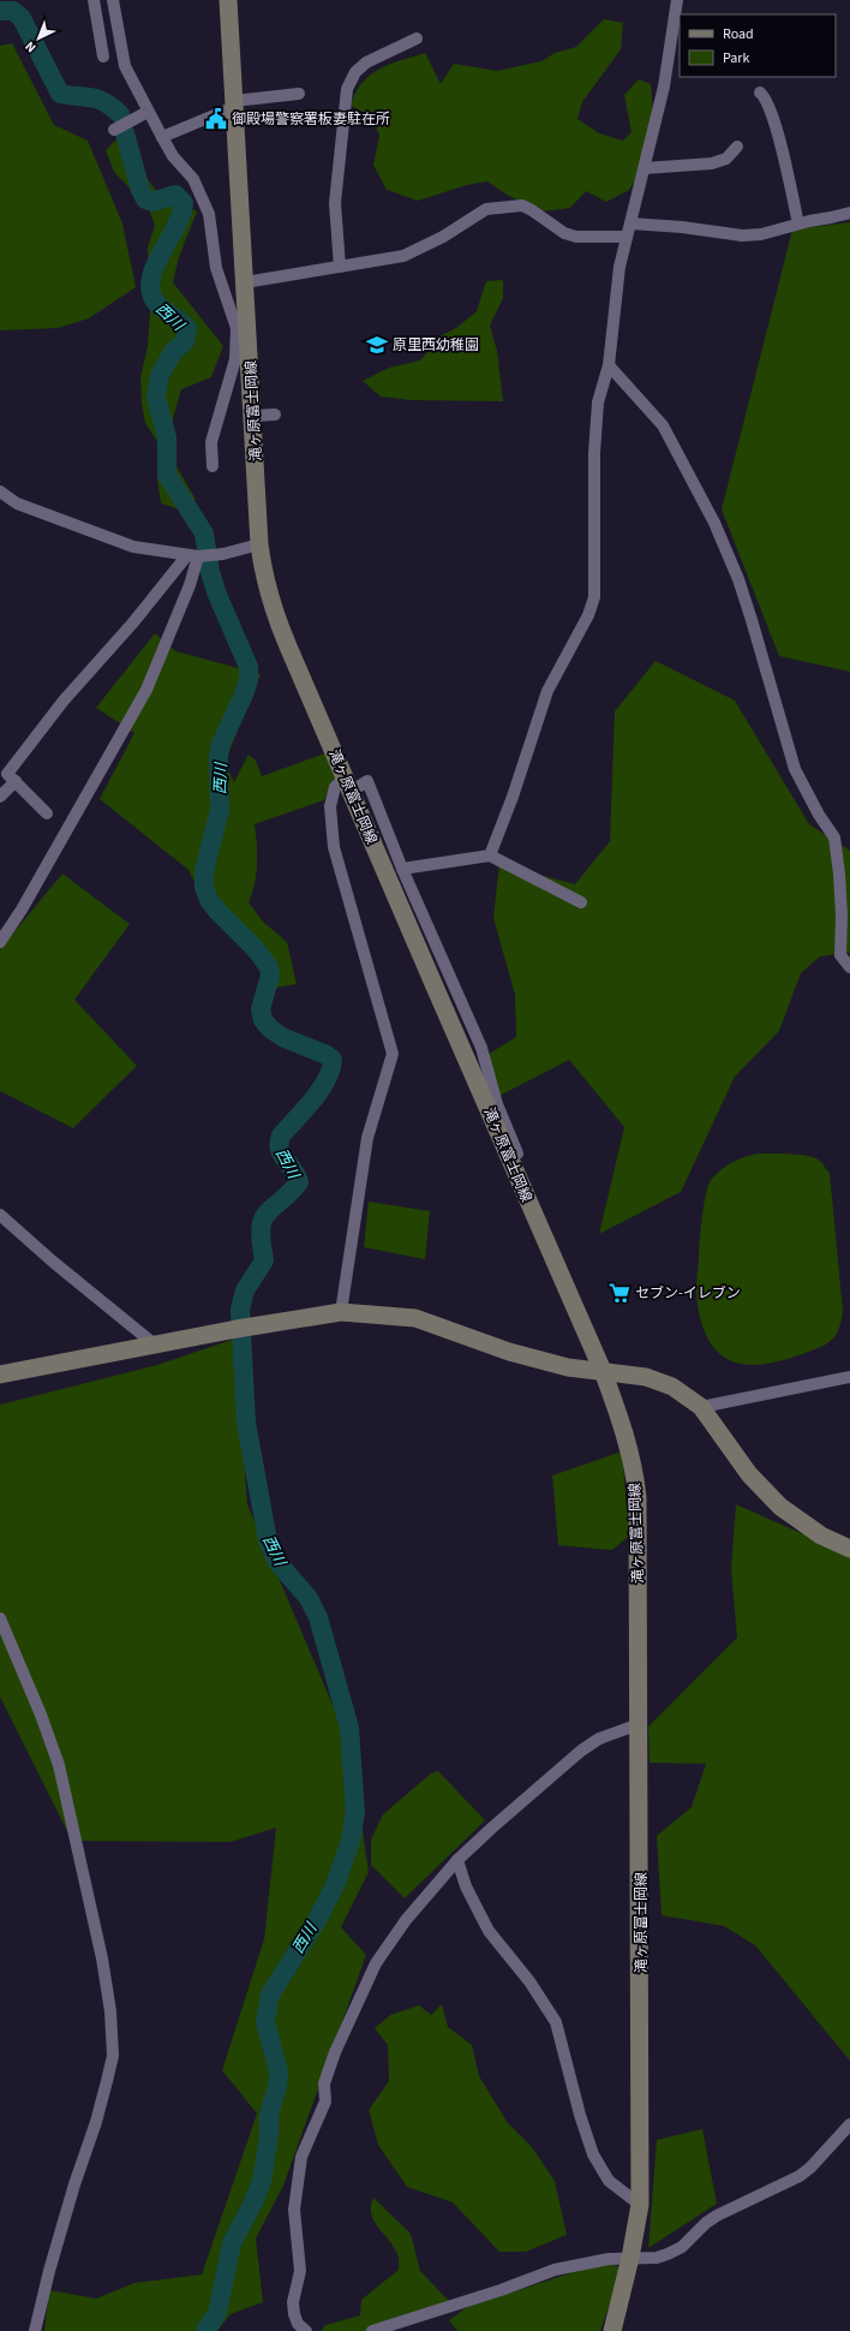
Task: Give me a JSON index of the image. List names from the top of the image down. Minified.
{"streets":{"main road":["滝ヶ原富士岡線"]},"water":["西川"],"places":{"public building":["御殿場警察署板妻駐在所"],"school or university":["原里西幼稚園"],"supermarket":["セブン-イレブン"]},"legend":["Road","Park"],"north":"bottom left"}
